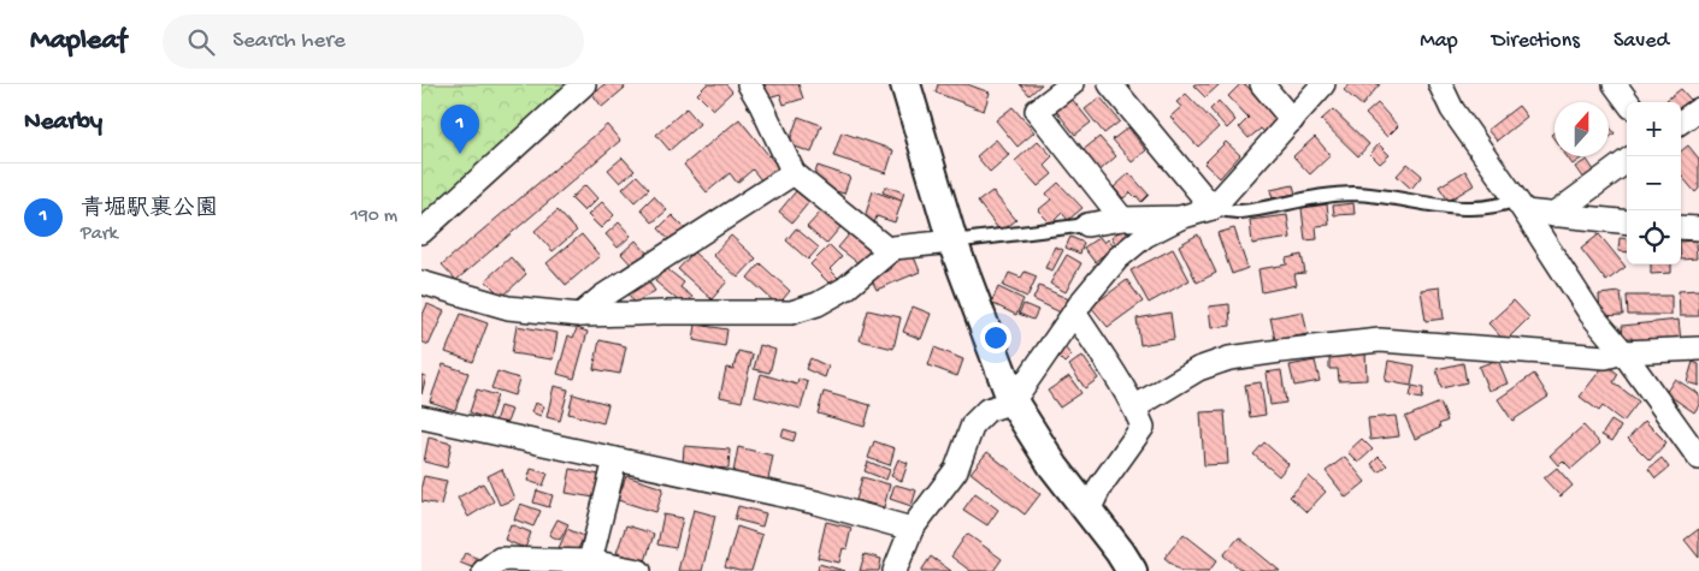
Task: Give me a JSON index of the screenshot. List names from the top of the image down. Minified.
{"north":"top","page":{"header":"Mapleaf","search":"Search here","nav":["Map","Directions","Saved"],"heading":"Nearby","map_buttons":["+","−"],"pins":"1","list":[{"mark":"1","name":"青堀駅裏公園","note":"Park","value":"190 m"}]}}
